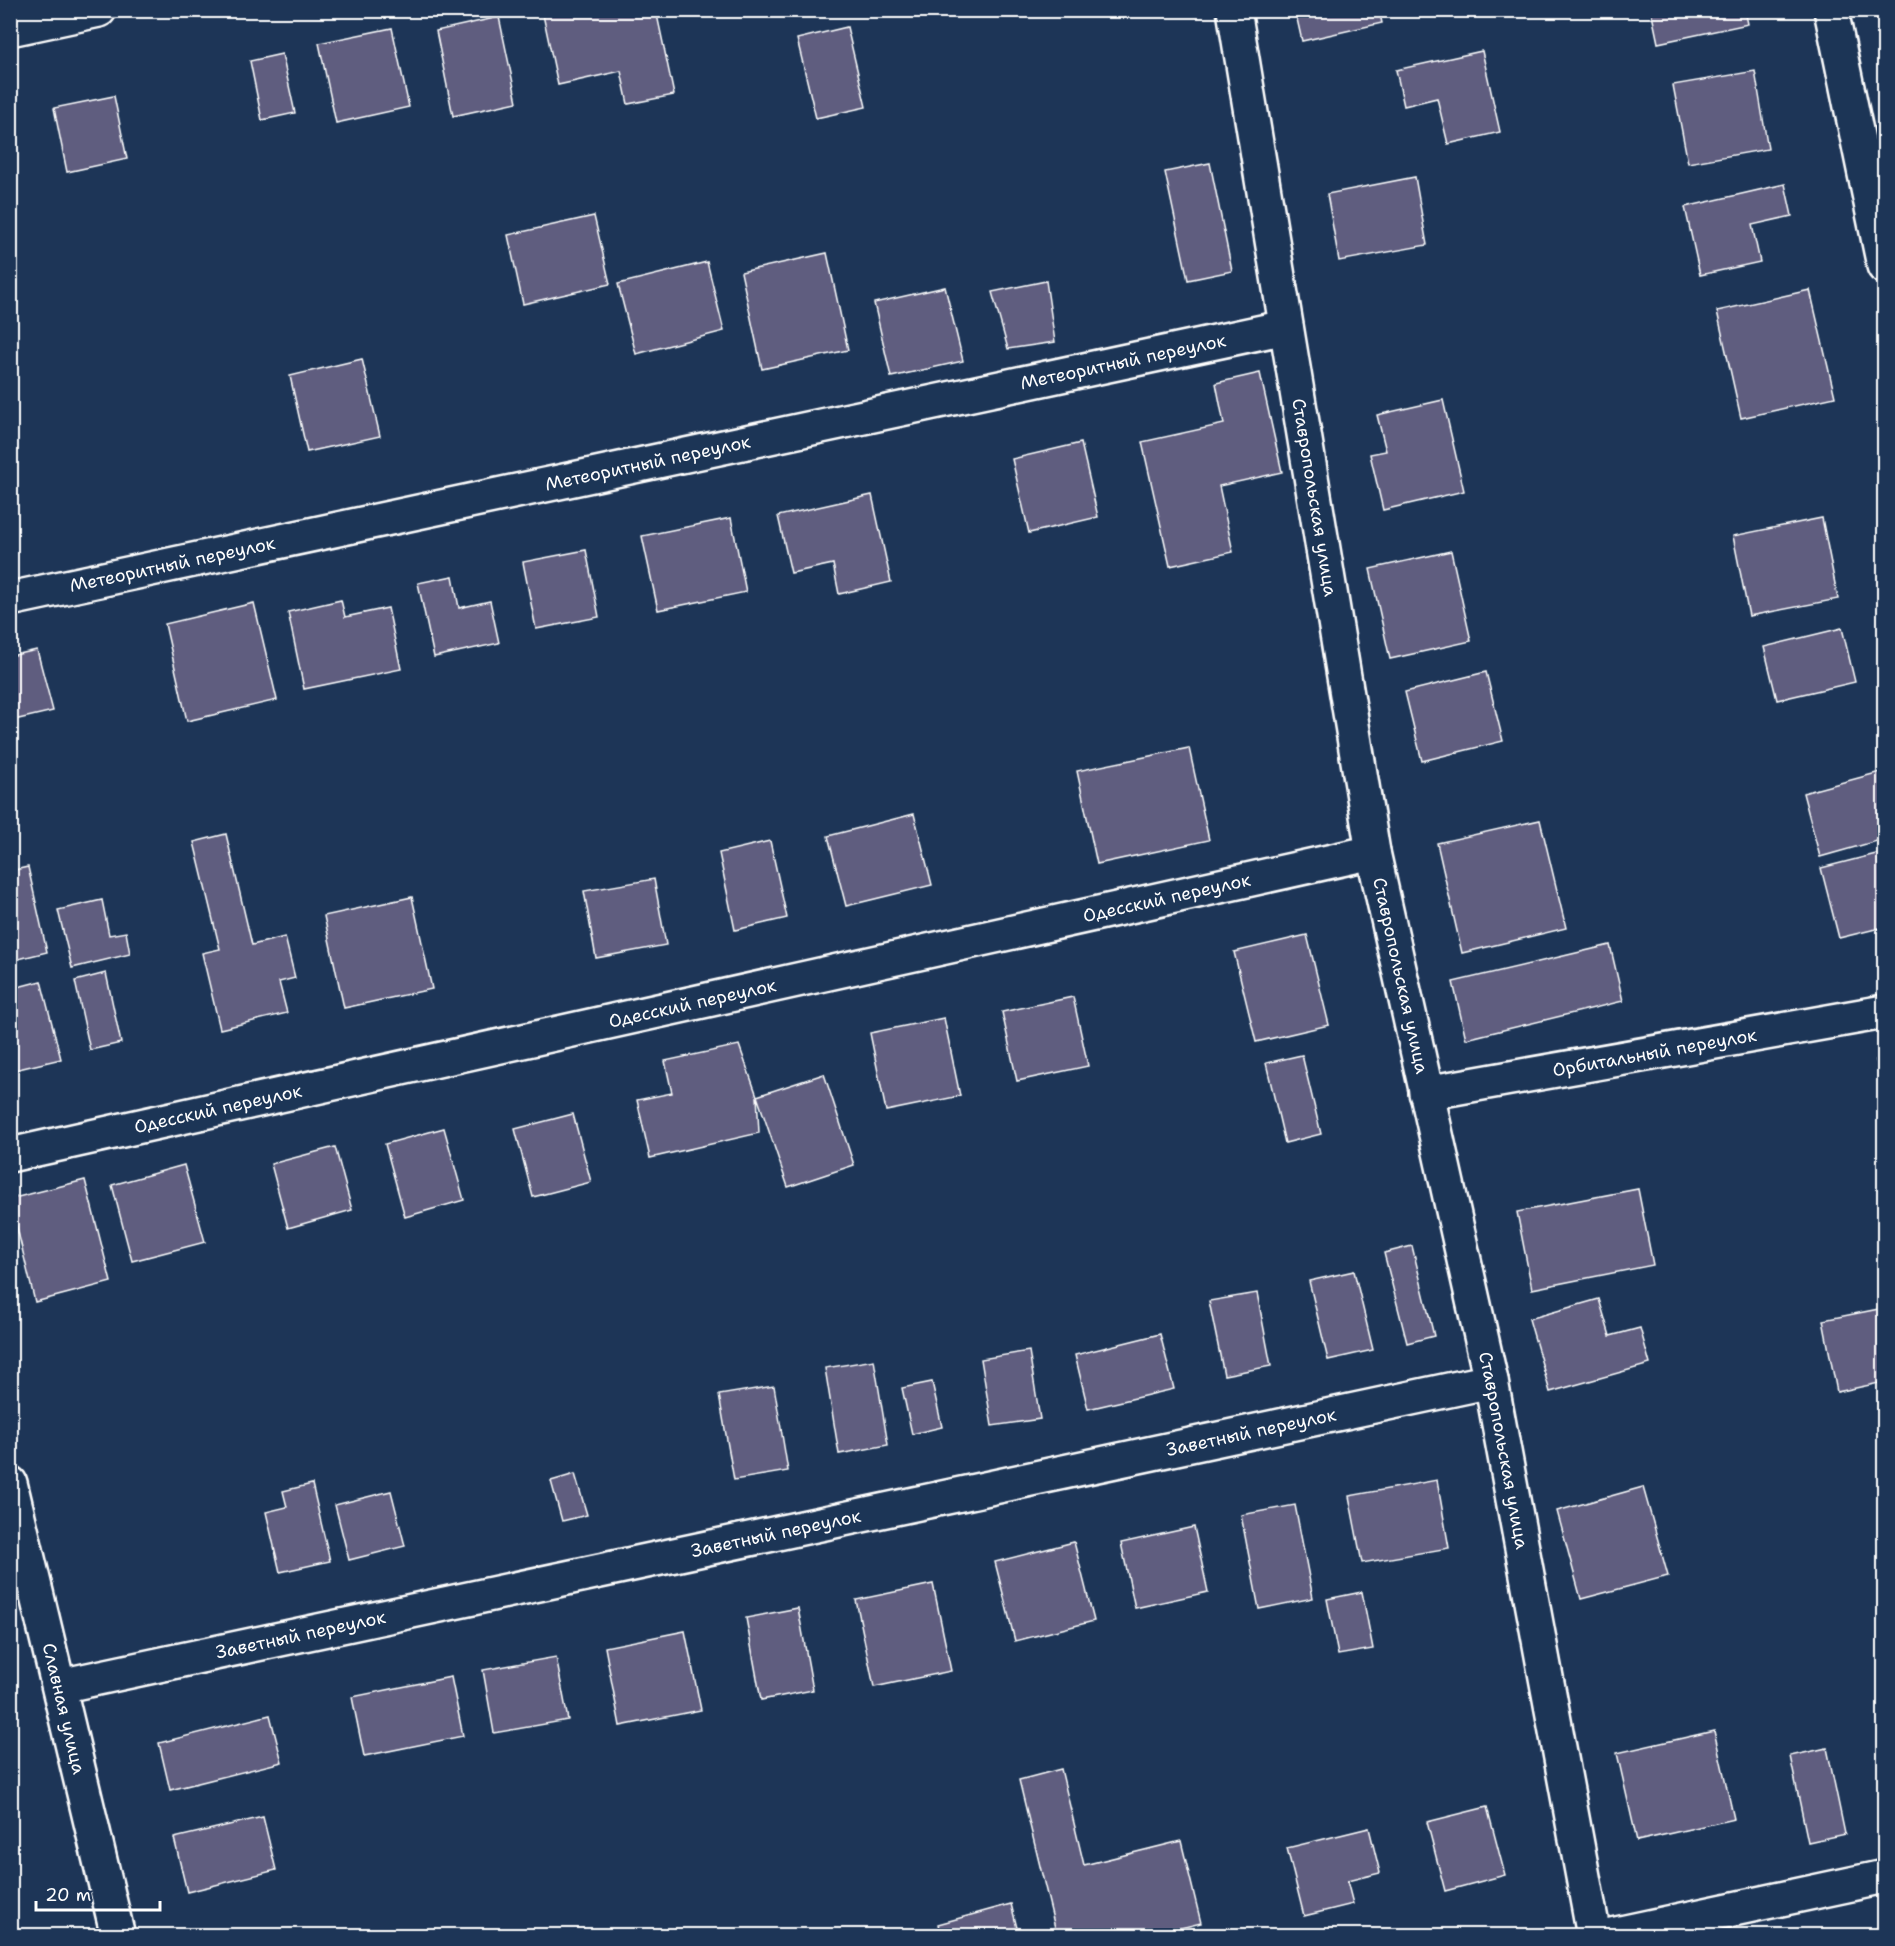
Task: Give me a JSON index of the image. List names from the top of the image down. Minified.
{"streets":{"street":["Метеоритный переулок","Ставропольская улица","Одесский переулок","Орбитальный переулок","Заветный переулок","Славная улица"]},"crossings":[["Метеоритный переулок","Ставропольская улица"],["Ставропольская улица","Одесский переулок"],["Ставропольская улица","Орбитальный переулок"],["Ставропольская улица","Заветный переулок"],["Заветный переулок","Славная улица"]],"scale_bar":"20 m"}
